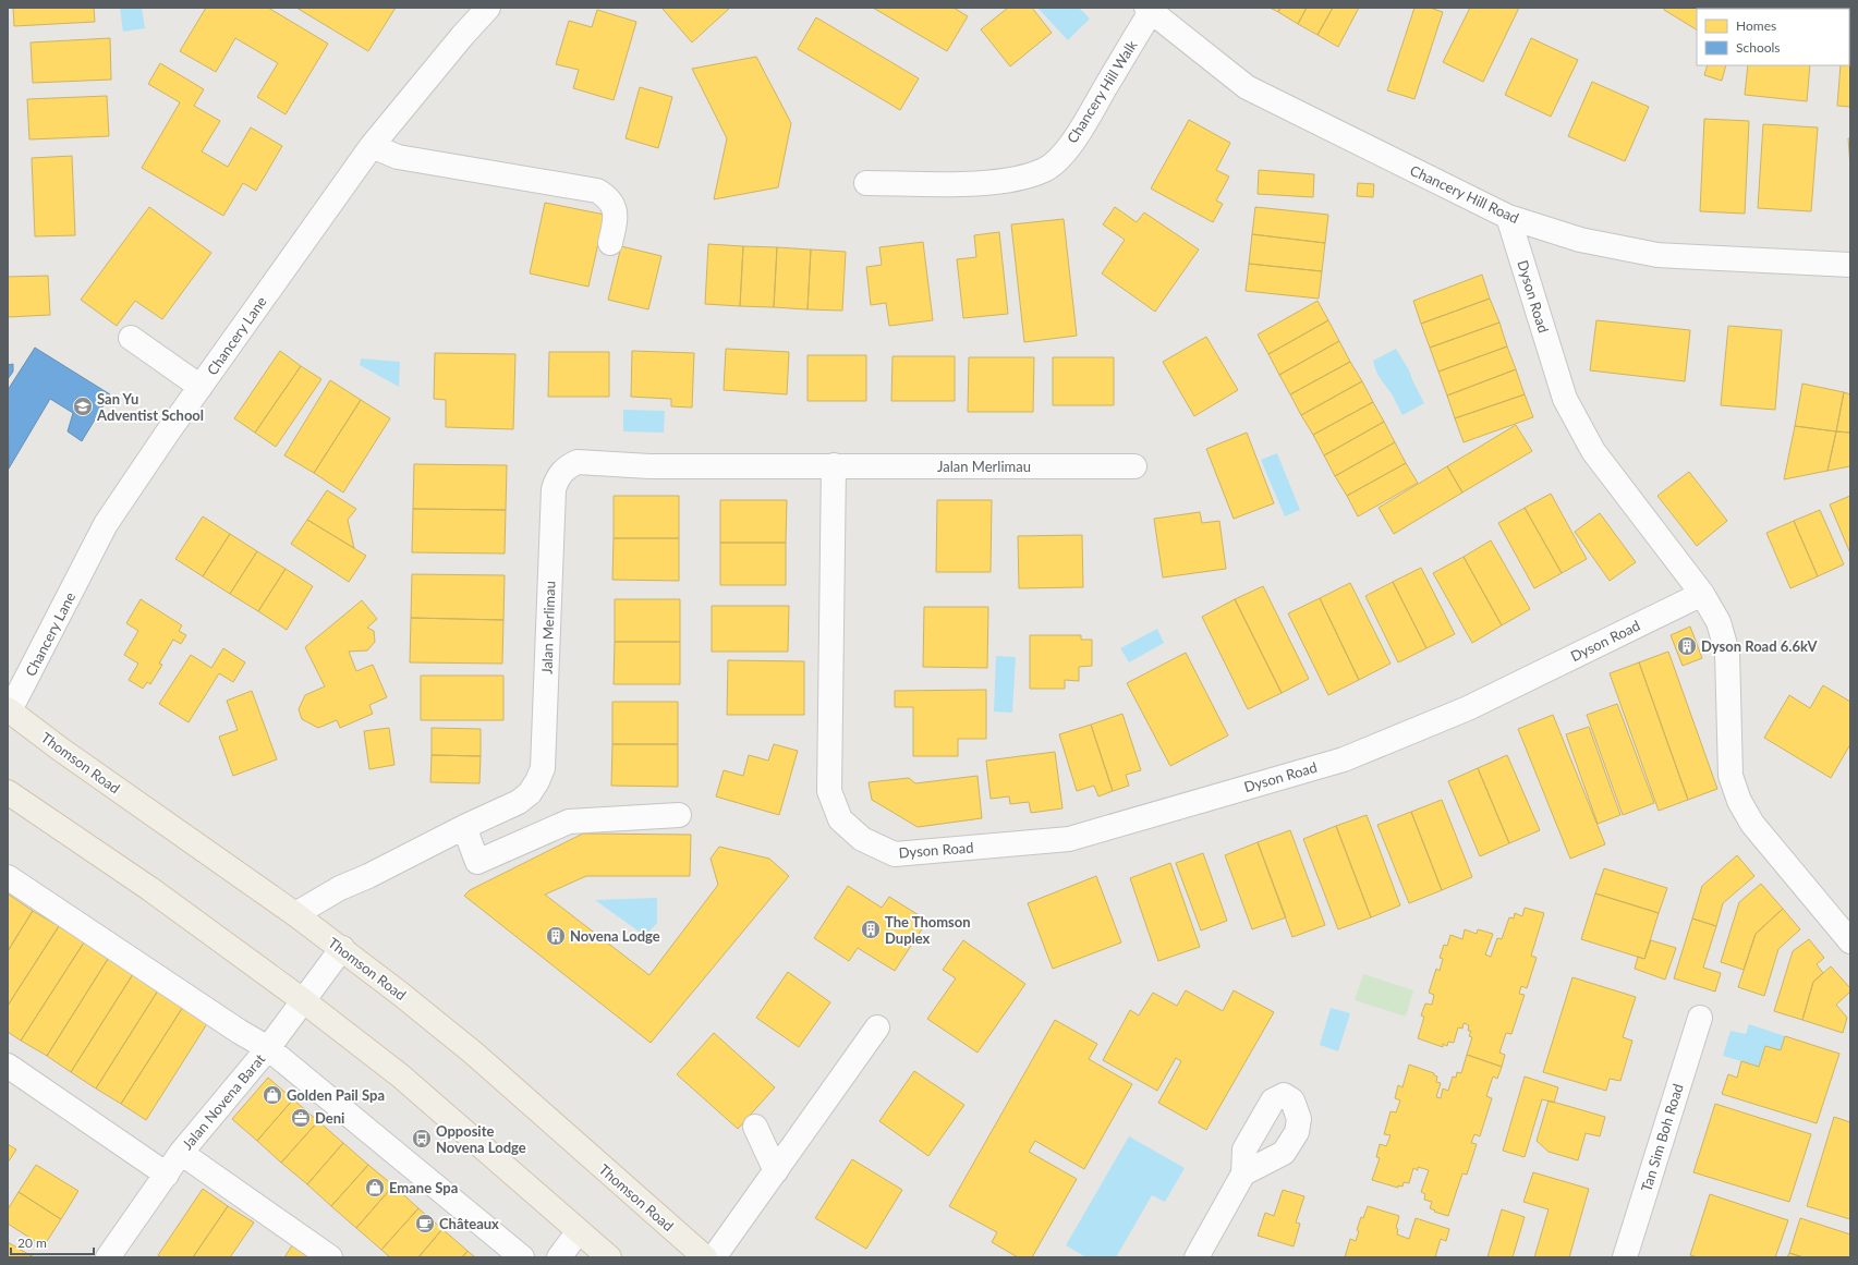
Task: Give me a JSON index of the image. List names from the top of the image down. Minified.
{"streets":{"main road":["Thomson Road"],"street":["Chancery Hill Walk","Chancery Hill Road","Dyson Road","Chancery Lane","Jalan Merlimau","Jalan Novena Barat","Tan Sim Boh Road"]},"crossings":[["Chancery Hill Walk","Chancery Hill Road"],["Chancery Hill Road","Dyson Road"],["Dyson Road","Jalan Merlimau"],["Chancery Lane","Thomson Road"],["Jalan Merlimau","Thomson Road"],["Thomson Road","Jalan Novena Barat"]],"places":{"school or university":["San Yu Adventist School"],"building":["Dyson Road 6.6kV","The Thomson Duplex","Novena Lodge"],"shop":["Golden Pail Spa","Emane Spa"],"office":["Deni"],"bus stop":["Opposite Novena Lodge"],"cafe":["Châteaux"]},"legend":["Homes","Schools"],"scale_bar":"20 m"}
